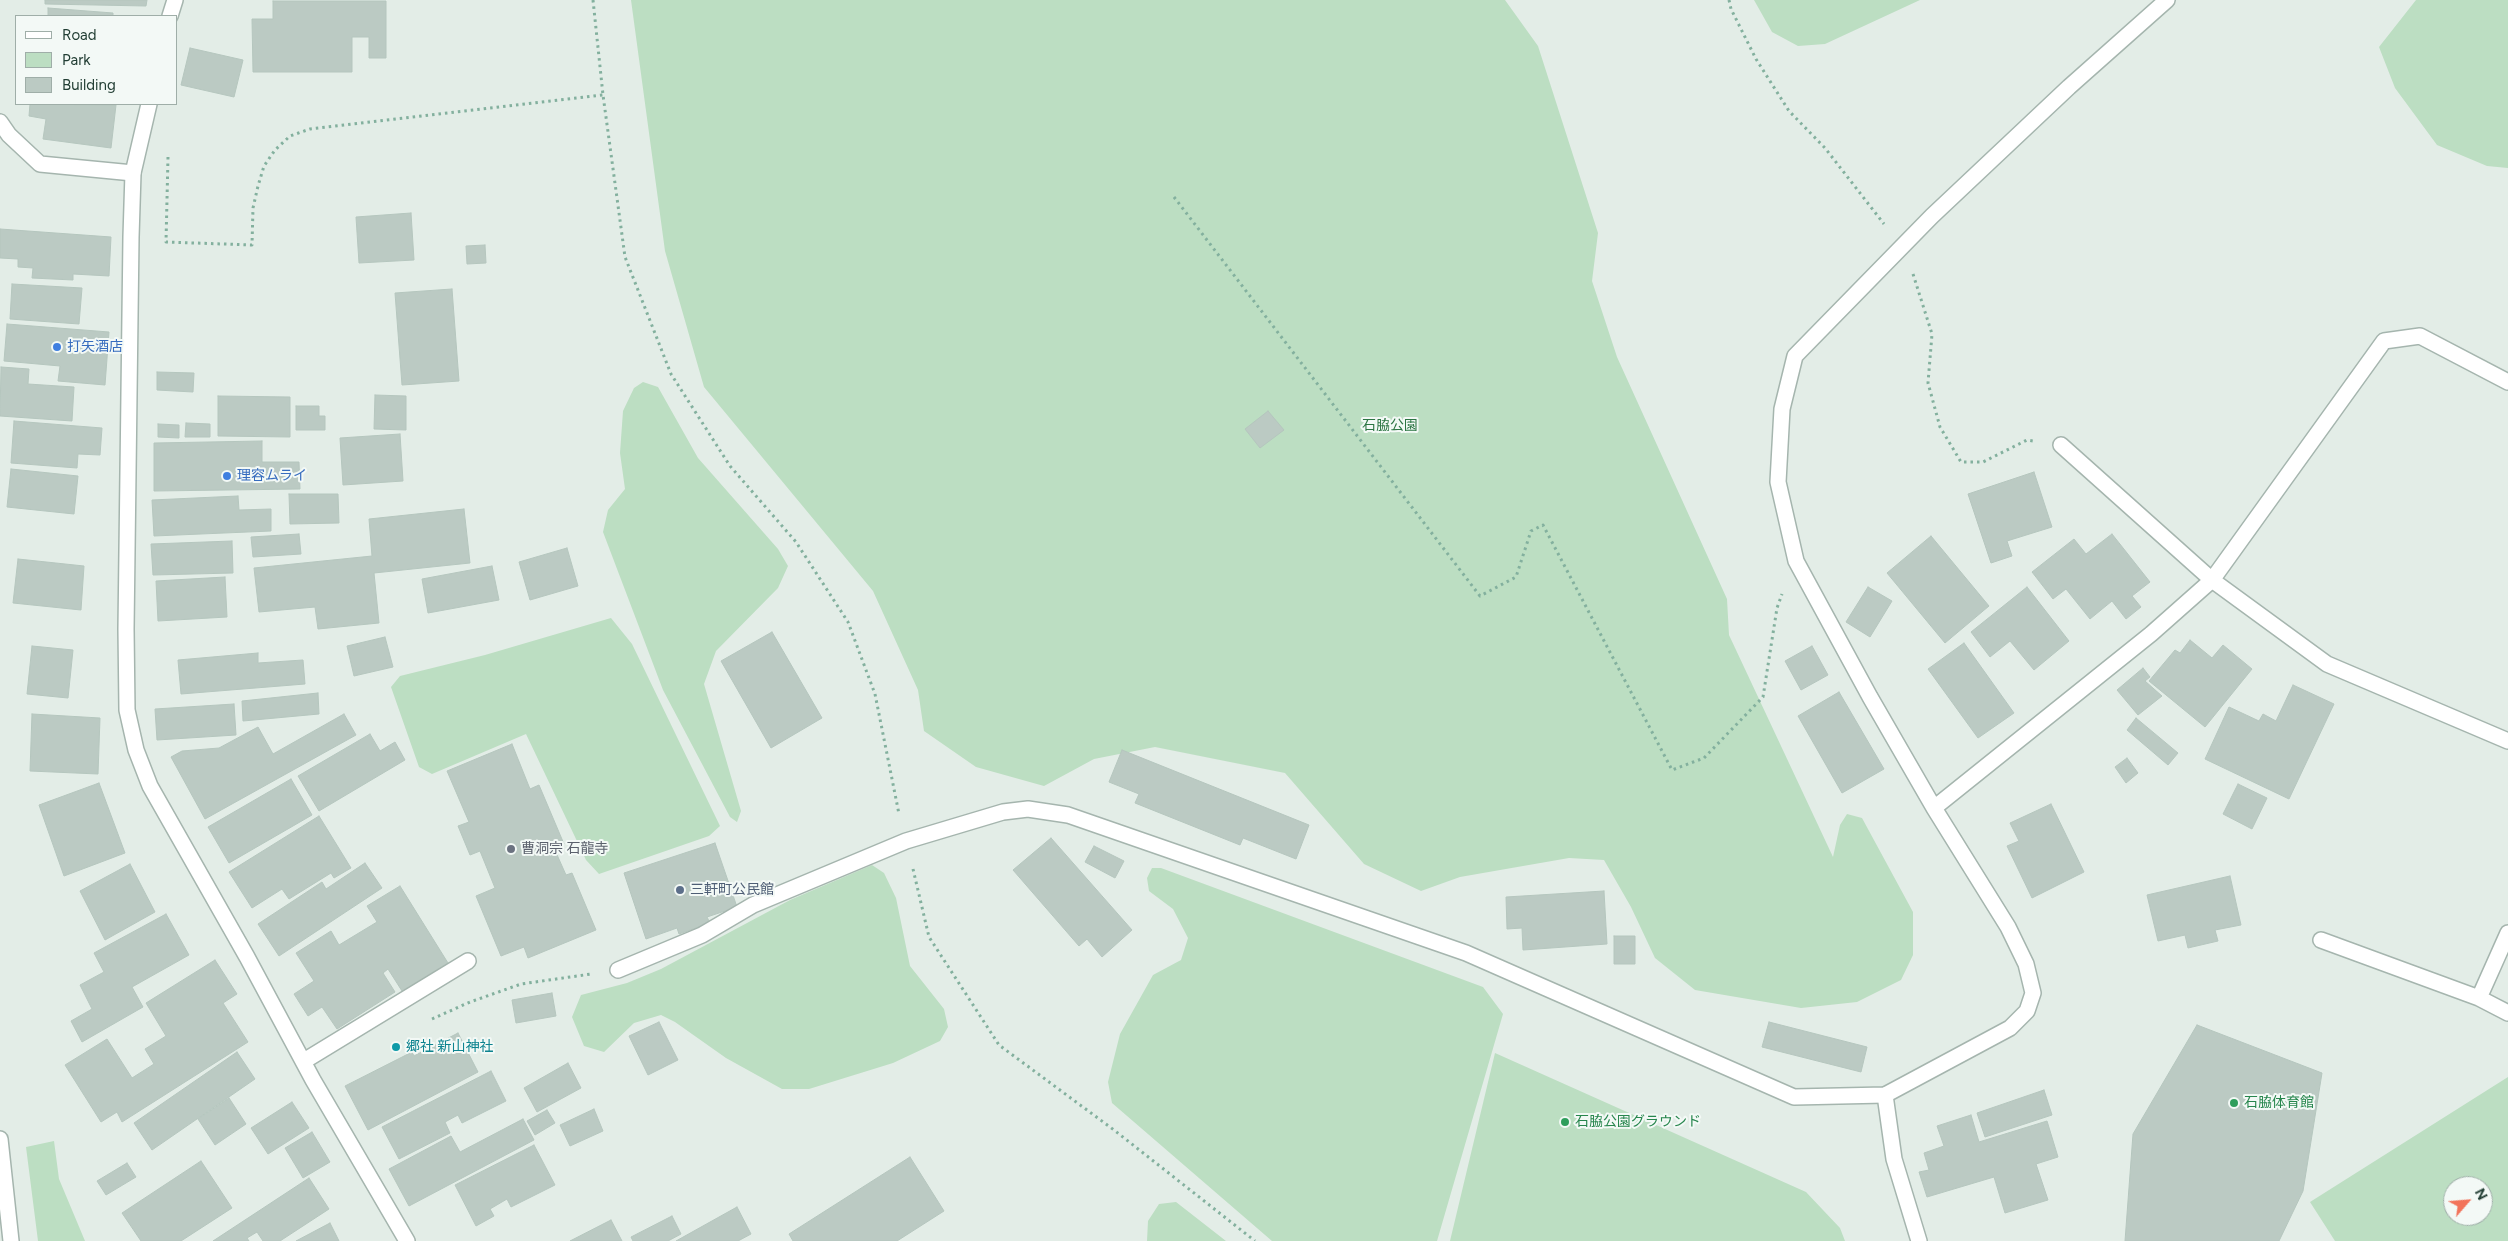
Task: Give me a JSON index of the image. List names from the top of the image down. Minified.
{"parks":["石脇公園"],"places":["打矢酒店","理容ムライ","曹洞宗 石龍寺","三軒町公民館","郷社 新山神社","石脇体育館","石脇公園グラウンド"],"legend":["Road","Park","Building"],"north":"top right"}
